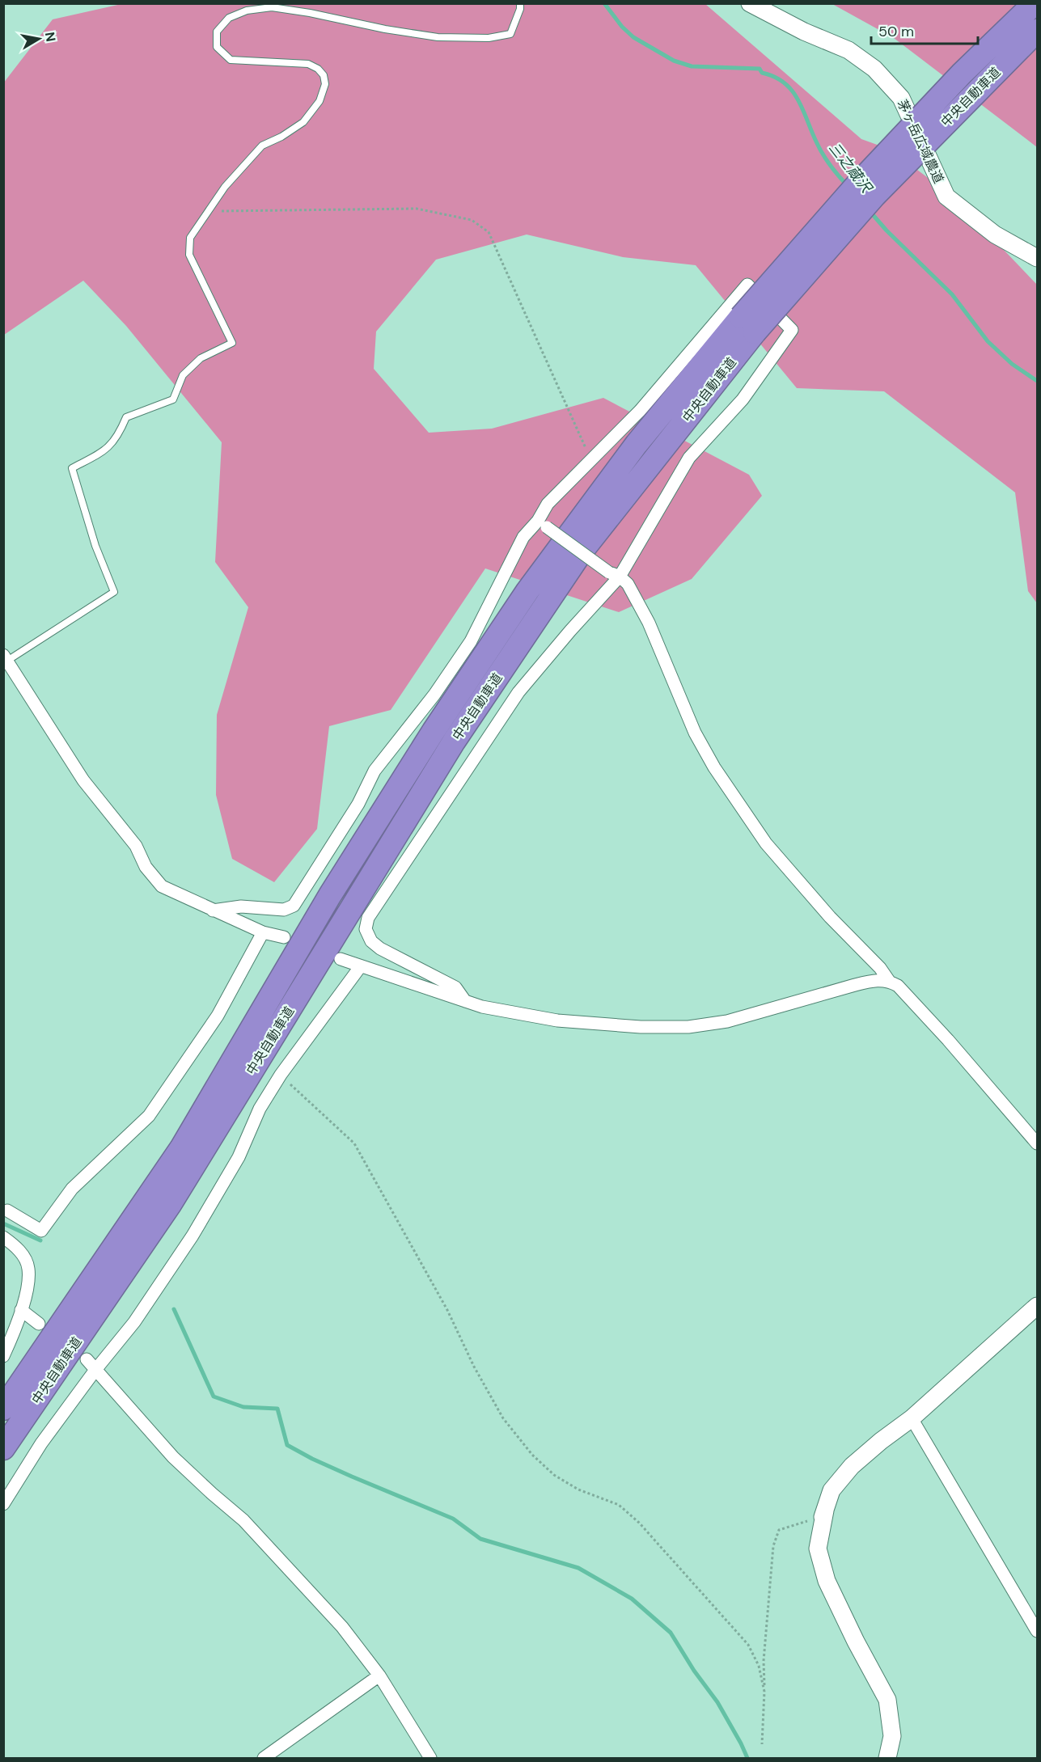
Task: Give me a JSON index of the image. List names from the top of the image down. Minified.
{"streets":{"highway":["中央自動車道"],"street":["茅ヶ岳広域農道"]},"water":["三之蔵沢"],"scale_bar":"50 m","north":"right"}
